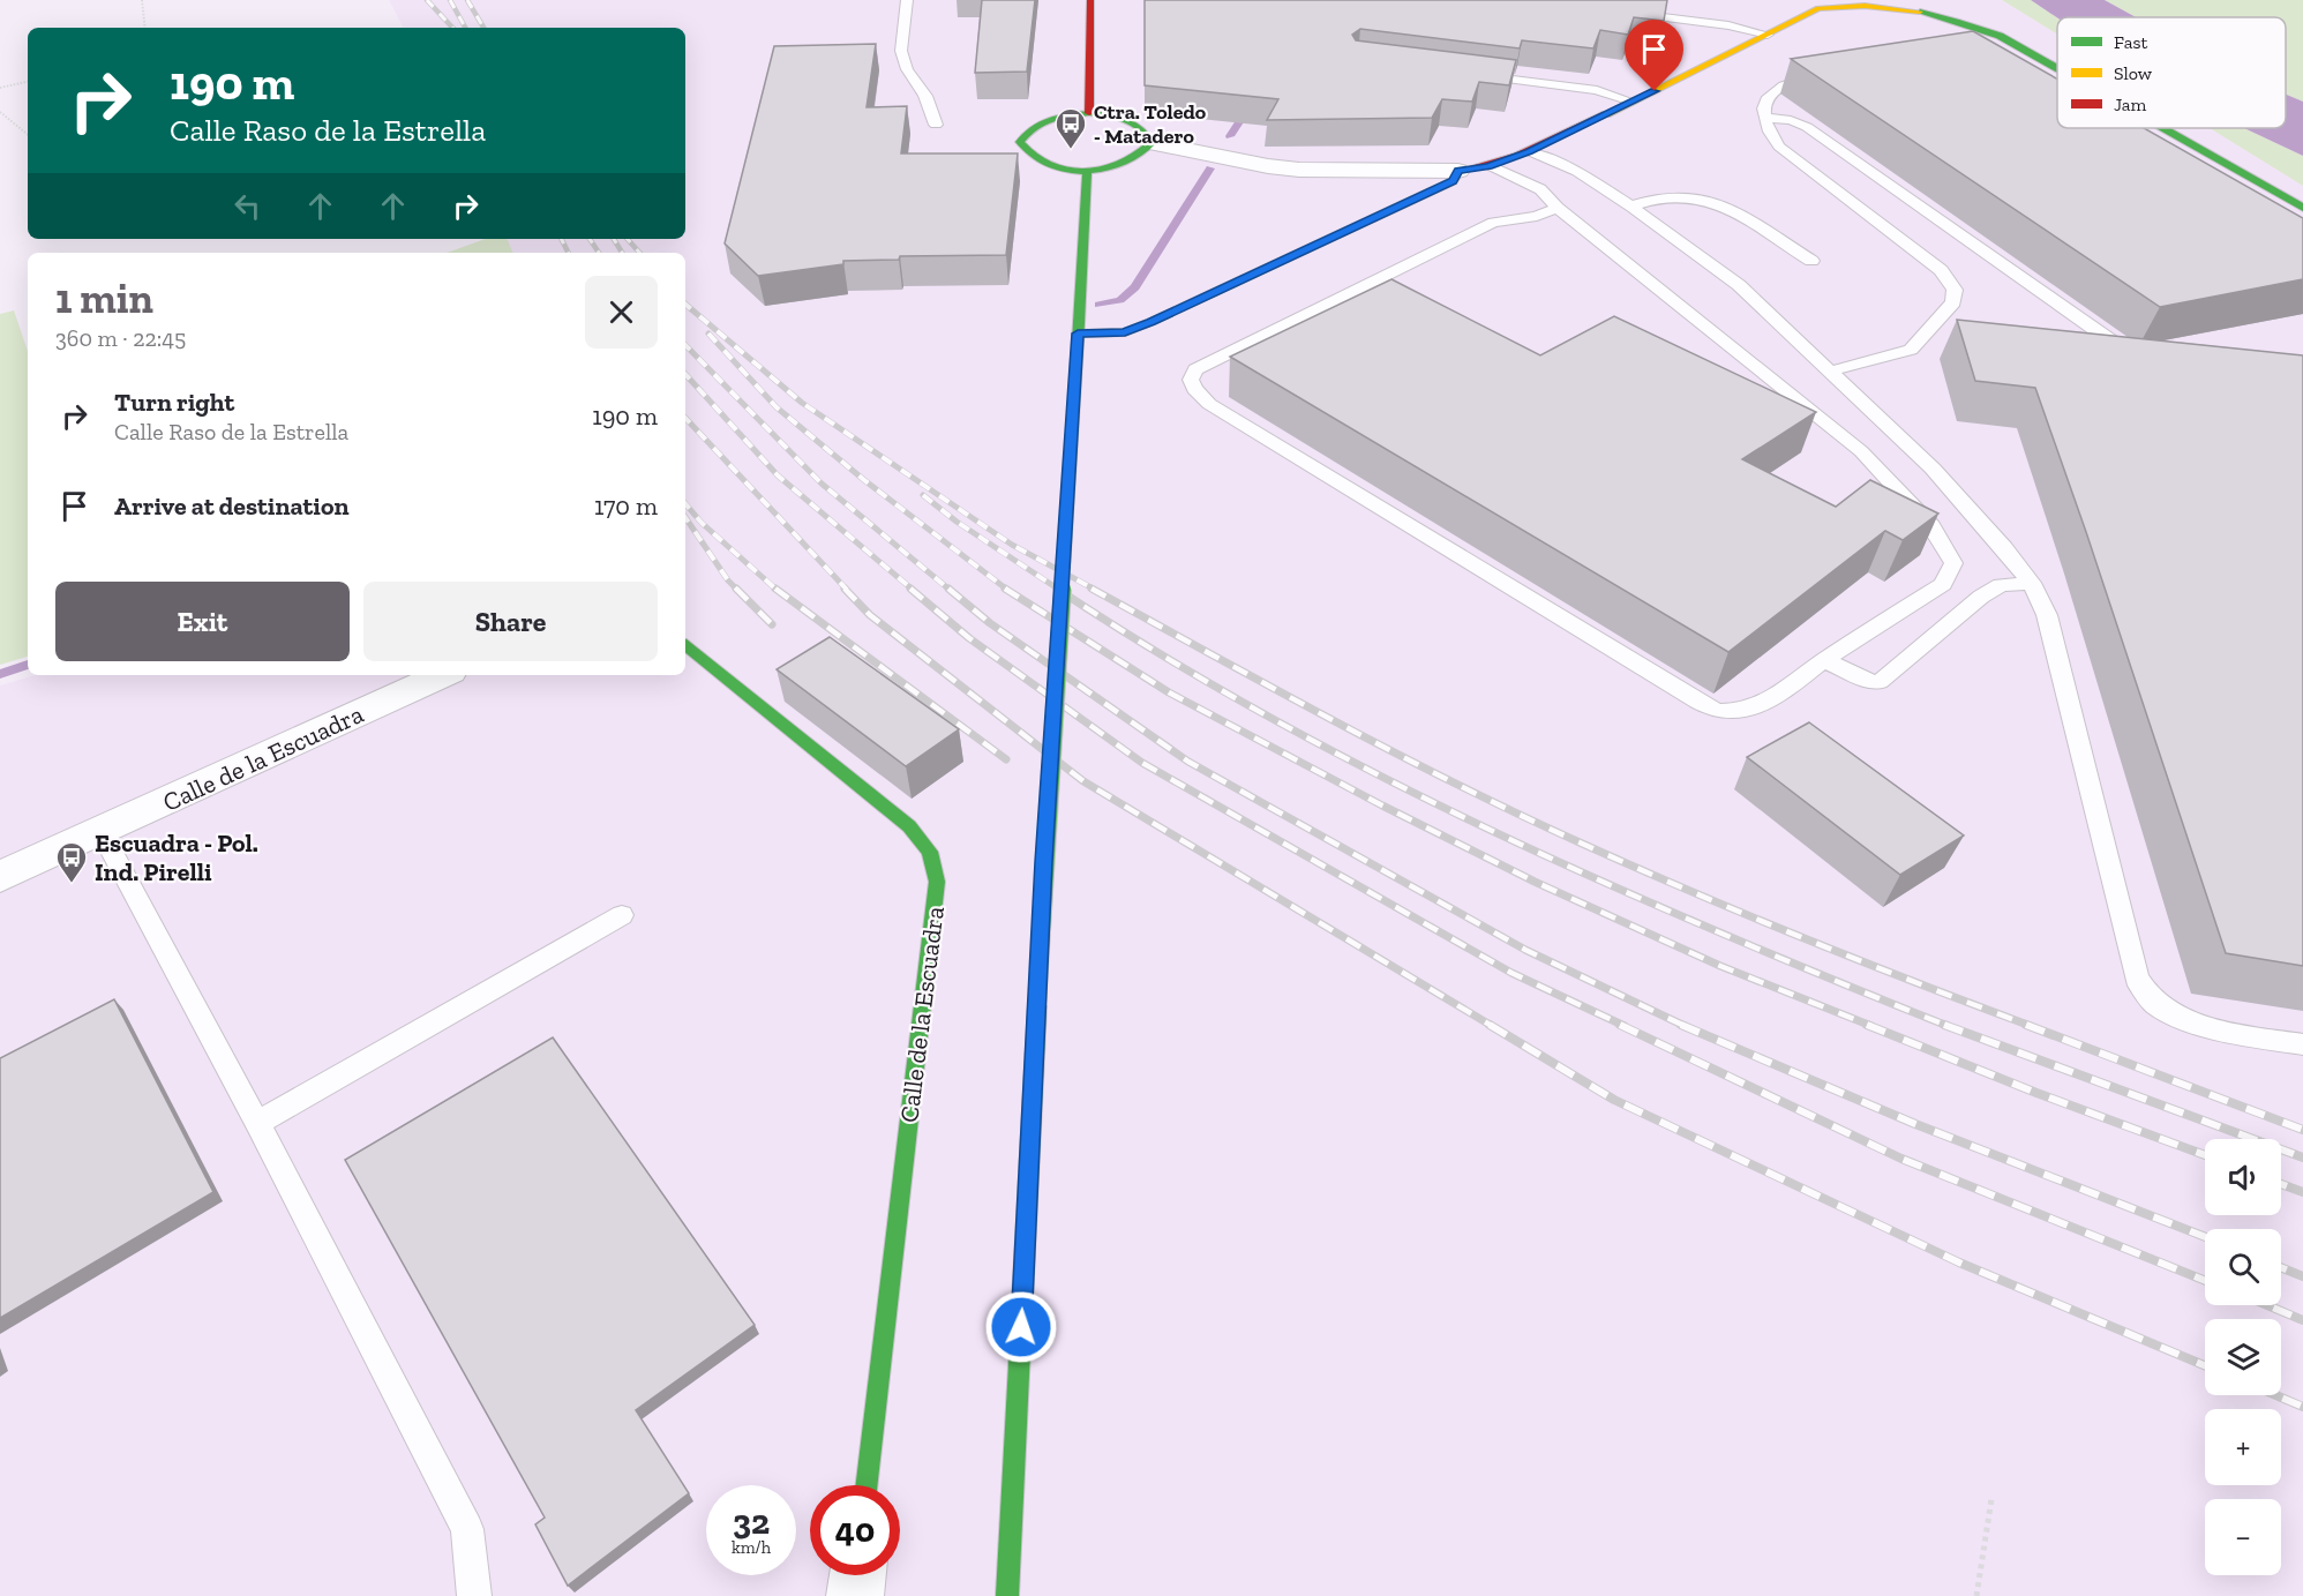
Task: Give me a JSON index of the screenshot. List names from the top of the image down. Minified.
{"streets":{"street":["Calle de la Escuadra"]},"places":{"bus stop":["Ctra. Toledo - Matadero","Escuadra - Pol. Ind. Pirelli"]},"legend":["Fast","Slow","Jam"],"page":{"turn":["190 m","Calle Raso de la Estrella"],"heading":["1 min","360 m · 22:45"],"list":[{"name":"Turn right","note":"Calle Raso de la Estrella","value":"190 m"},{"name":"Arrive at destination","value":"170 m"}],"buttons":["Exit","Share"],"map_buttons":["+","−"],"speed":"32 km/h","limit":"40"}}
